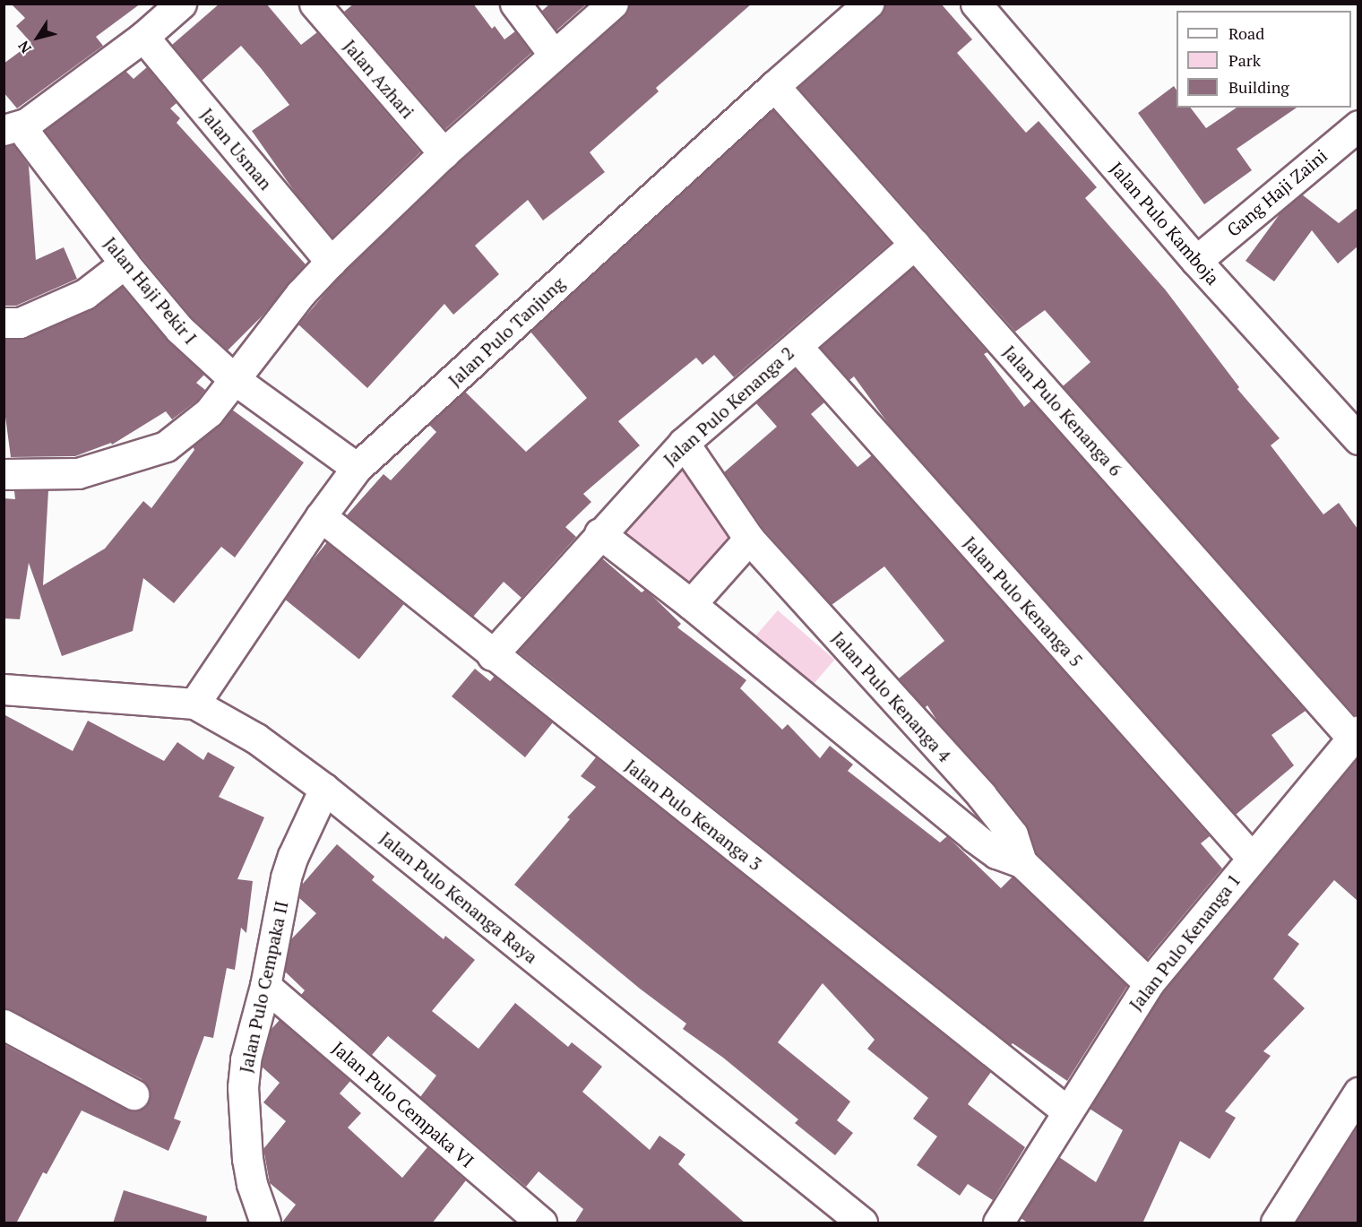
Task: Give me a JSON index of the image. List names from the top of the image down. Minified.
{"streets":{"street":["Jalan Azhari","Jalan Usman","Gang Haji Zaini","Jalan Pulo Kamboja","Jalan Haji Pekir I","Jalan Pulo Tanjung","Jalan Pulo Kenanga 2","Jalan Pulo Kenanga 6","Jalan Pulo Kenanga 5","Jalan Pulo Kenanga 4","Jalan Pulo Kenanga 3","Jalan Pulo Kenanga Raya","Jalan Pulo Kenanga 1","Jalan Pulo Cempaka II","Jalan Pulo Cempaka VI"]},"crossings":[["Gang Haji Zaini","Jalan Pulo Kamboja"],["Jalan Haji Pekir I","Jalan Pulo Tanjung"],["Jalan Pulo Tanjung","Jalan Pulo Kenanga 6"],["Jalan Pulo Tanjung","Jalan Pulo Kenanga 3"],["Jalan Pulo Tanjung","Jalan Pulo Kenanga Raya"],["Jalan Pulo Kenanga 2","Jalan Pulo Kenanga 6"],["Jalan Pulo Kenanga 2","Jalan Pulo Kenanga 5"],["Jalan Pulo Kenanga 2","Jalan Pulo Kenanga 4"],["Jalan Pulo Kenanga 2","Jalan Pulo Kenanga 3"],["Jalan Pulo Kenanga 6","Jalan Pulo Kenanga 1"],["Jalan Pulo Kenanga 5","Jalan Pulo Kenanga 1"],["Jalan Pulo Kenanga 4","Jalan Pulo Kenanga 1"],["Jalan Pulo Kenanga 3","Jalan Pulo Kenanga 1"],["Jalan Pulo Kenanga Raya","Jalan Pulo Cempaka II"],["Jalan Pulo Cempaka II","Jalan Pulo Cempaka VI"]],"legend":["Road","Park","Building"],"north":"bottom left"}
